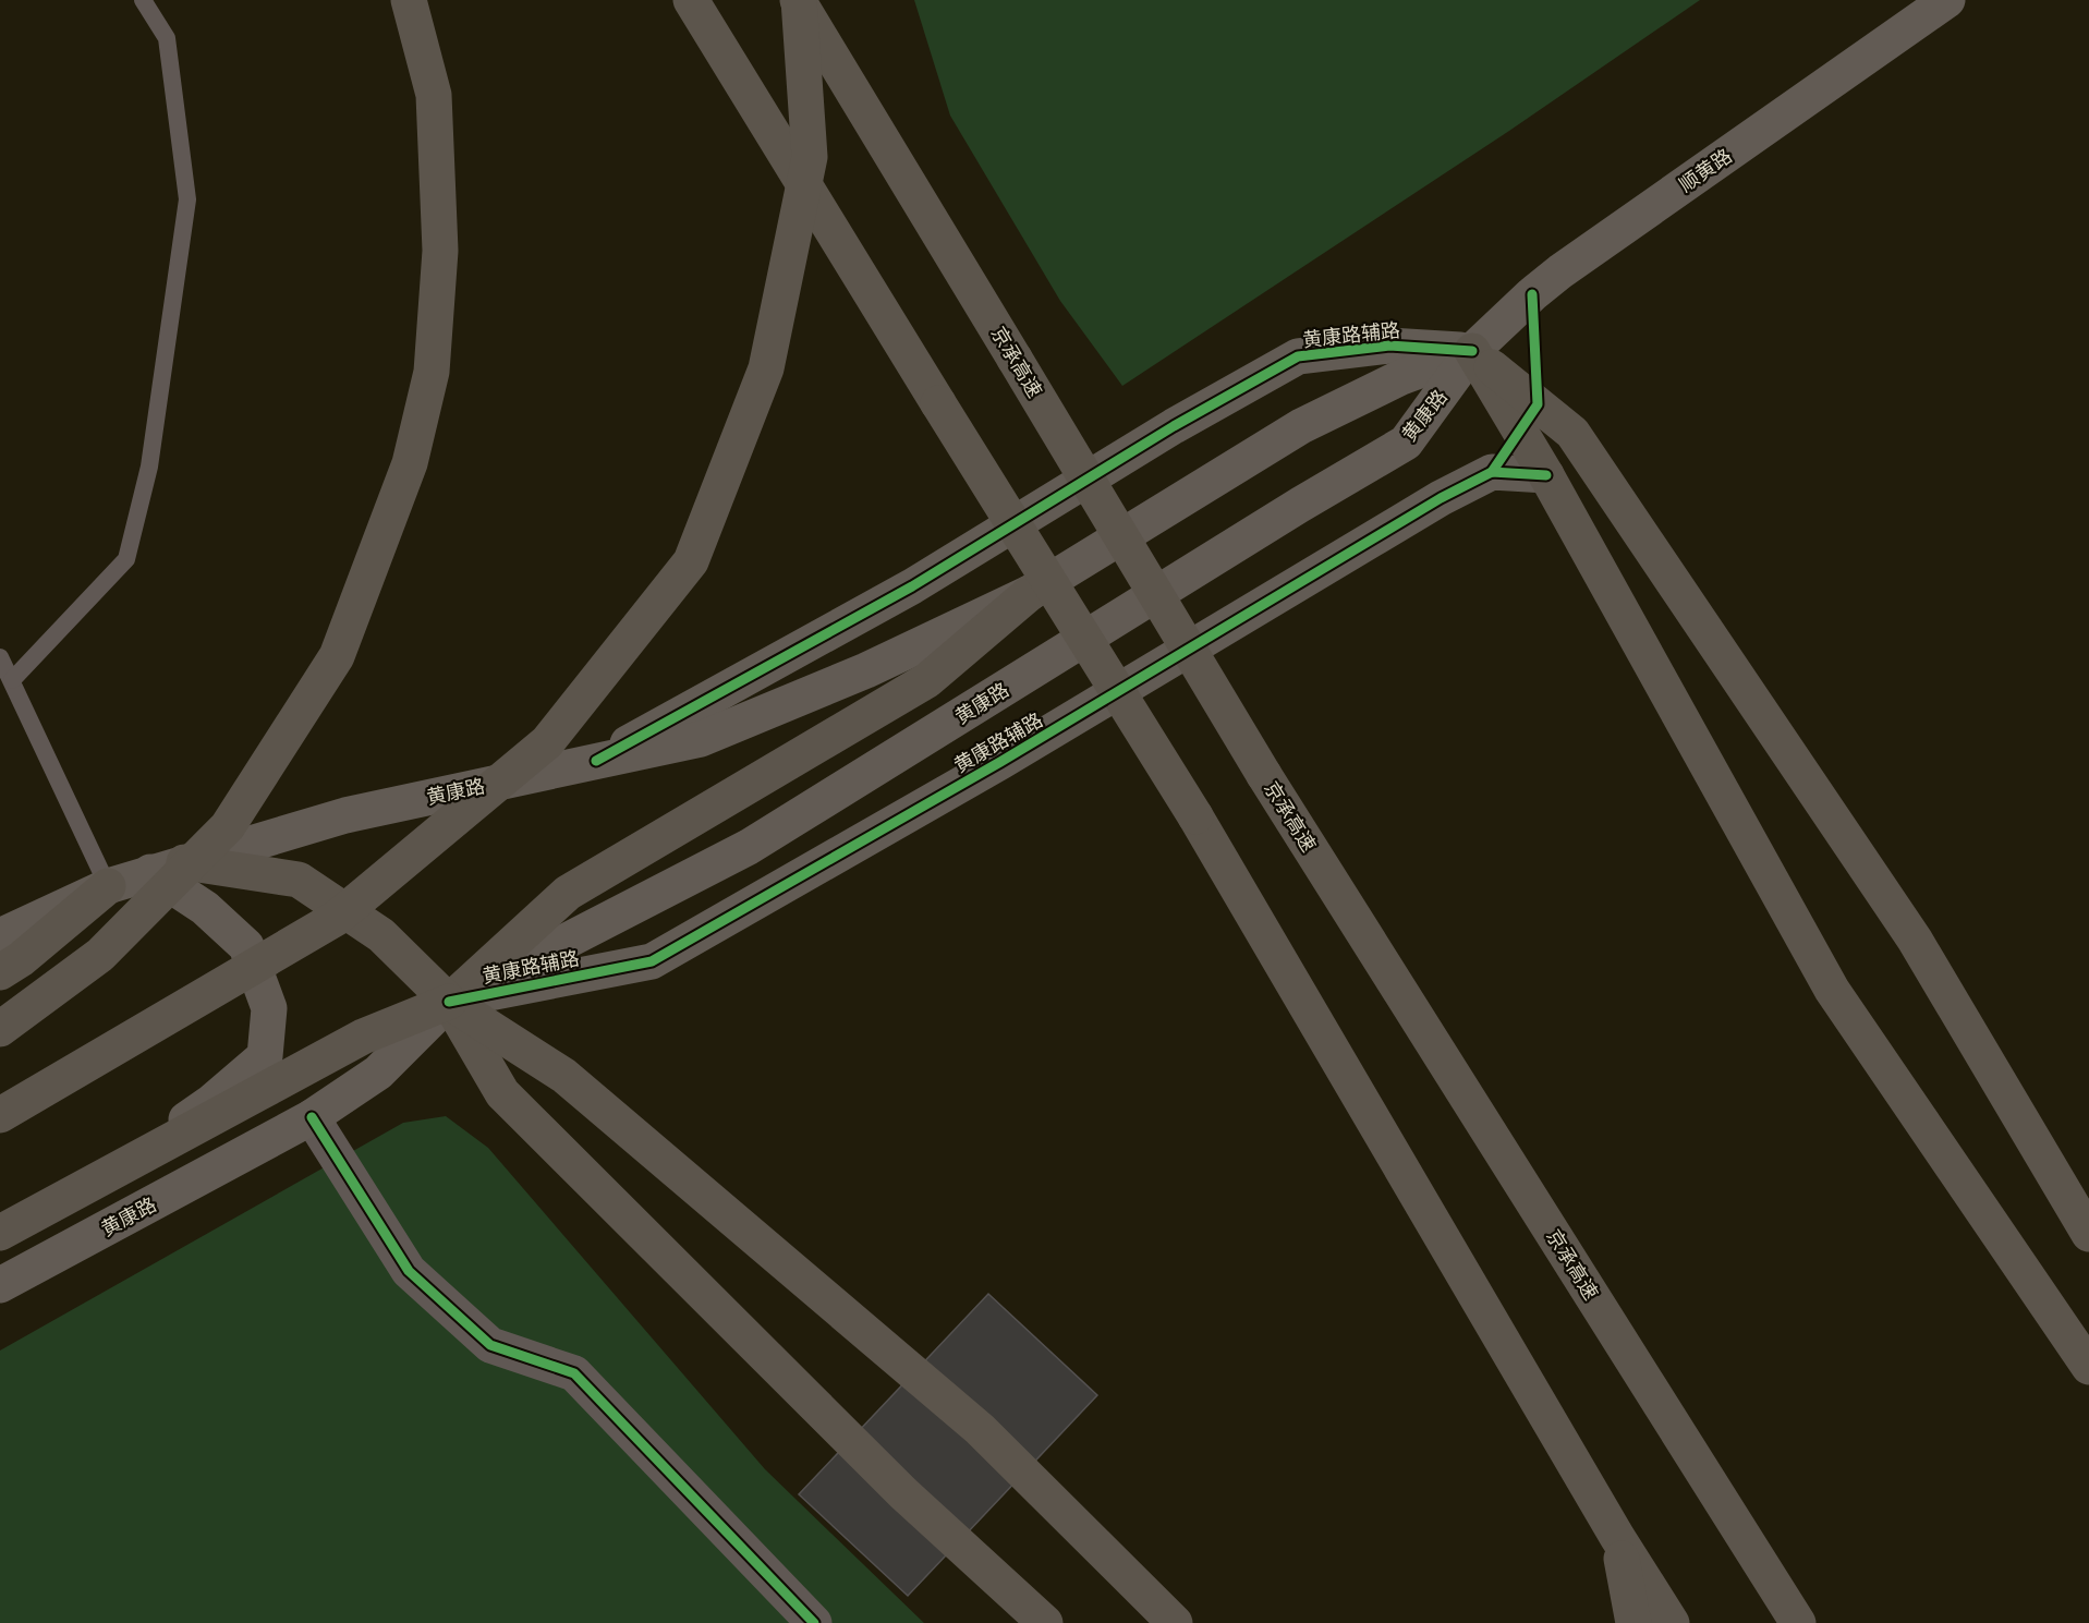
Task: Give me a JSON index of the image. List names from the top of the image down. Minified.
{"streets":{"highway":["京承高速"],"main road":["顺黄路","黄康路辅路","黄康路"]},"crossings":[["顺黄路","黄康路辅路"],["顺黄路","黄康路"],["黄康路辅路","黄康路"]]}
